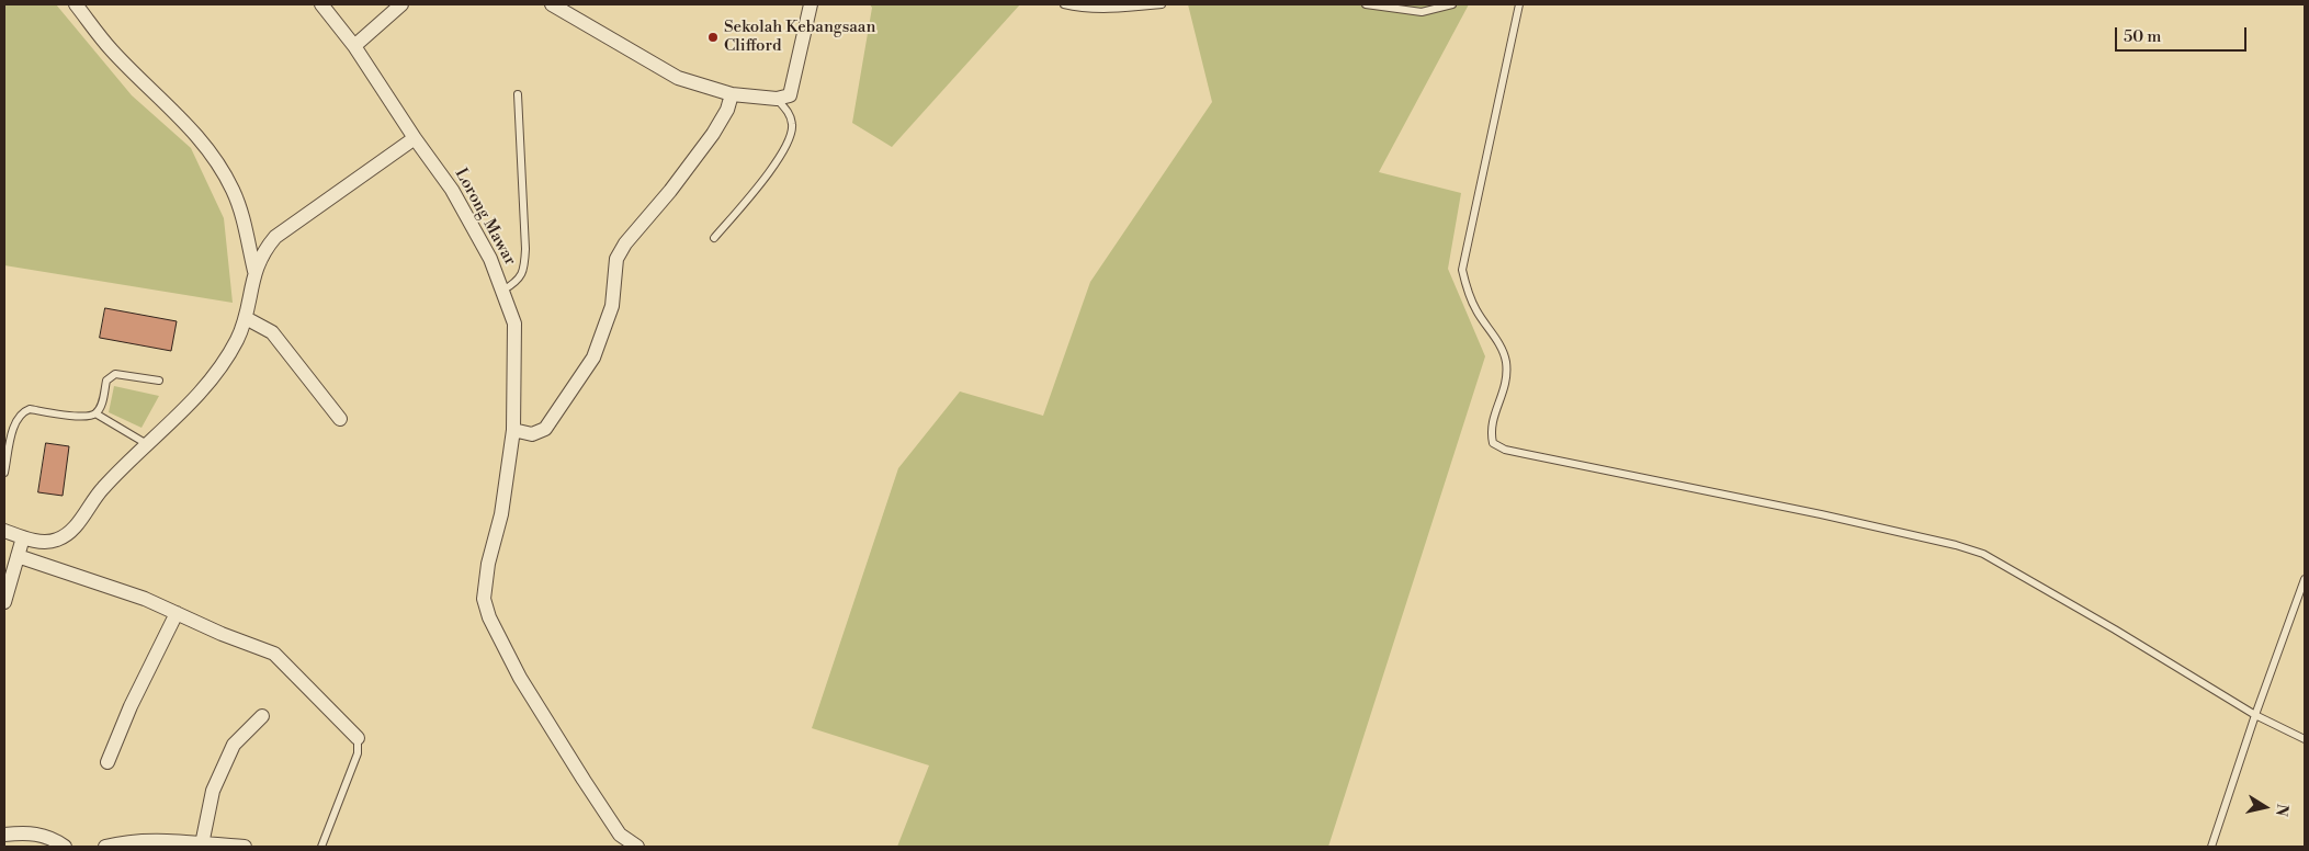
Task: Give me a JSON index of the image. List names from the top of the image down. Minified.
{"streets":{"street":["Lorong Mawar"]},"places":["Sekolah Kebangsaan Clifford"],"scale_bar":"50 m","north":"right"}
